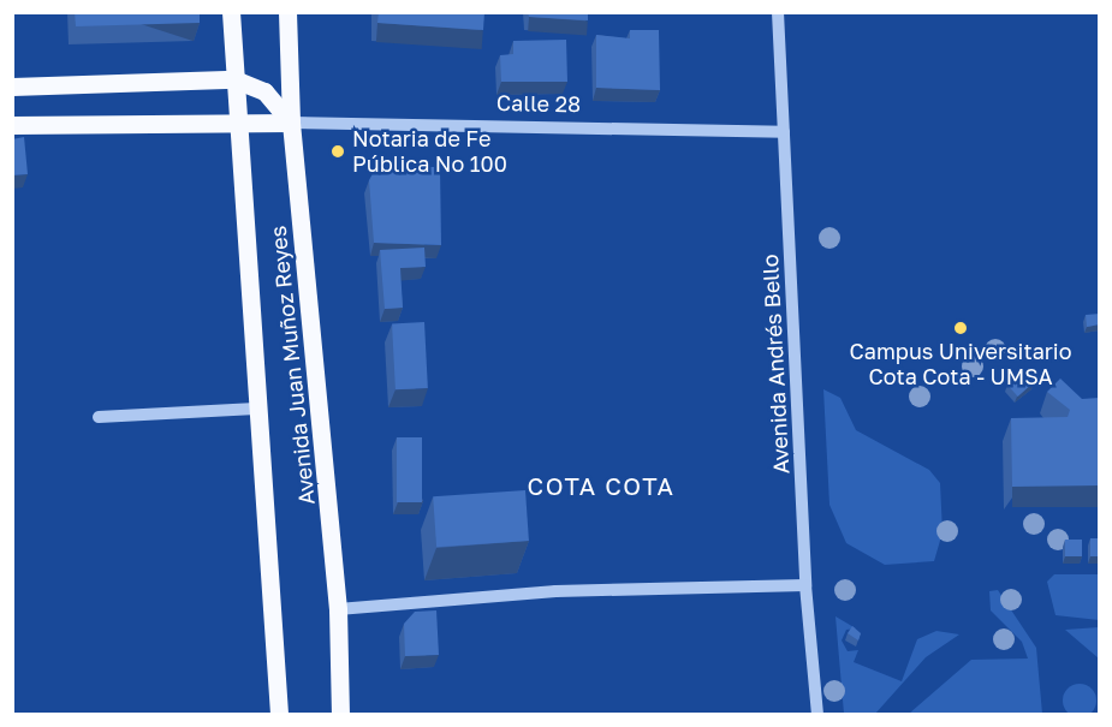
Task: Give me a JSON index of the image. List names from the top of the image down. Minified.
{"streets":{"main road":["Avenida Juan Muñoz Reyes"],"street":["Calle 28","Avenida Andrés Bello"]},"crossings":[["Calle 28","Avenida Andrés Bello"],["Calle 28","Avenida Juan Muñoz Reyes"]],"districts":["COTA COTA"],"places":["Notaria de Fe Pública No 100","Campus Universitario Cota Cota - UMSA"]}
